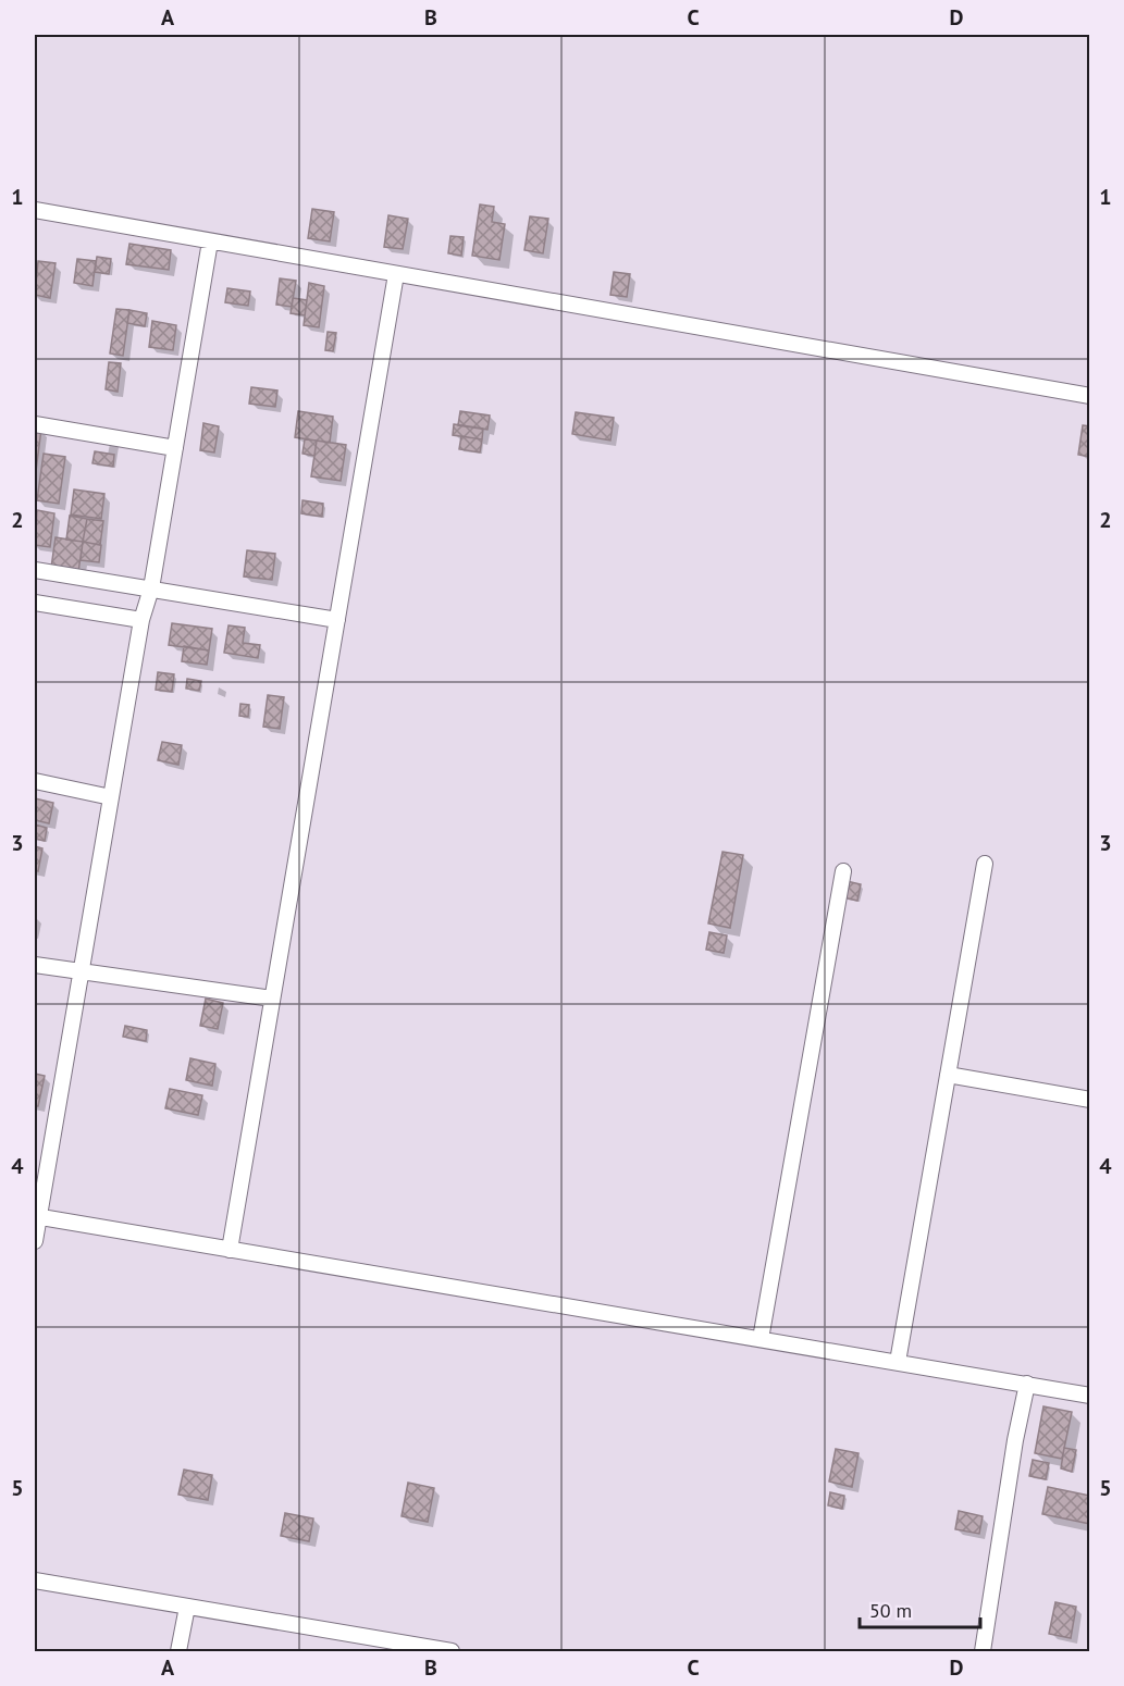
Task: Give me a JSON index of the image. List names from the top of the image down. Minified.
{"scale_bar":"50 m","grid":{"columns":["A","B","C","D"],"rows":["1","2","3","4","5"]}}
